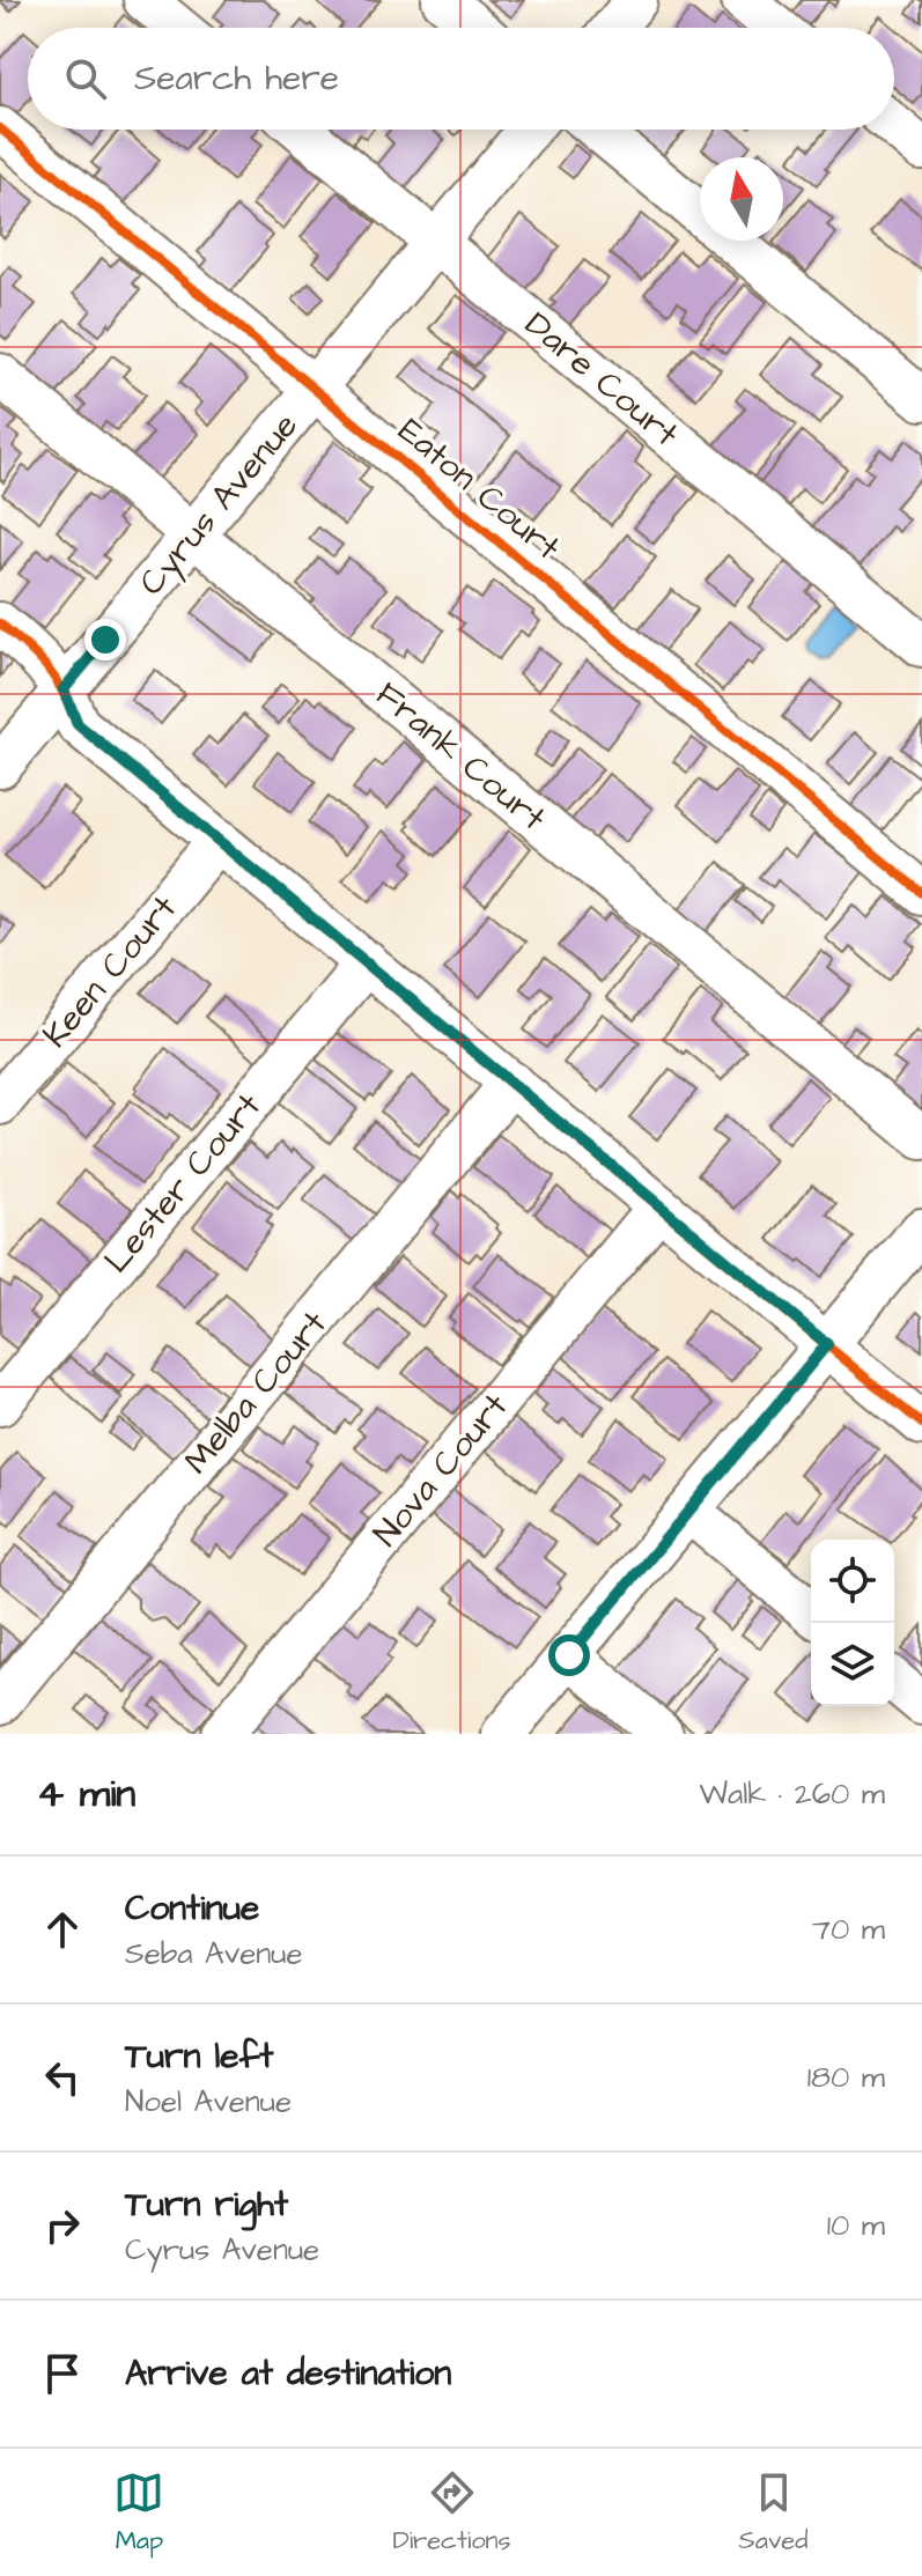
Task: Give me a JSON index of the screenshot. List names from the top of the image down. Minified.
{"streets":{"street":["Dare Court","Eaton Court","Cyrus Avenue","Frank Court","Keen Court","Lester Court","Melba Court","Nova Court"]},"crossings":[["Dare Court","Cyrus Avenue"],["Eaton Court","Cyrus Avenue"],["Cyrus Avenue","Frank Court"]],"north":"top","page":{"search":"Search here","heading":["4 min","Walk · 260 m"],"list":[["Continue","Seba Avenue","70 m"],["Turn left","Noel Avenue","180 m"],["Turn right","Cyrus Avenue","10 m"],"Arrive at destination"],"nav":["Map","Directions","Saved"]}}
